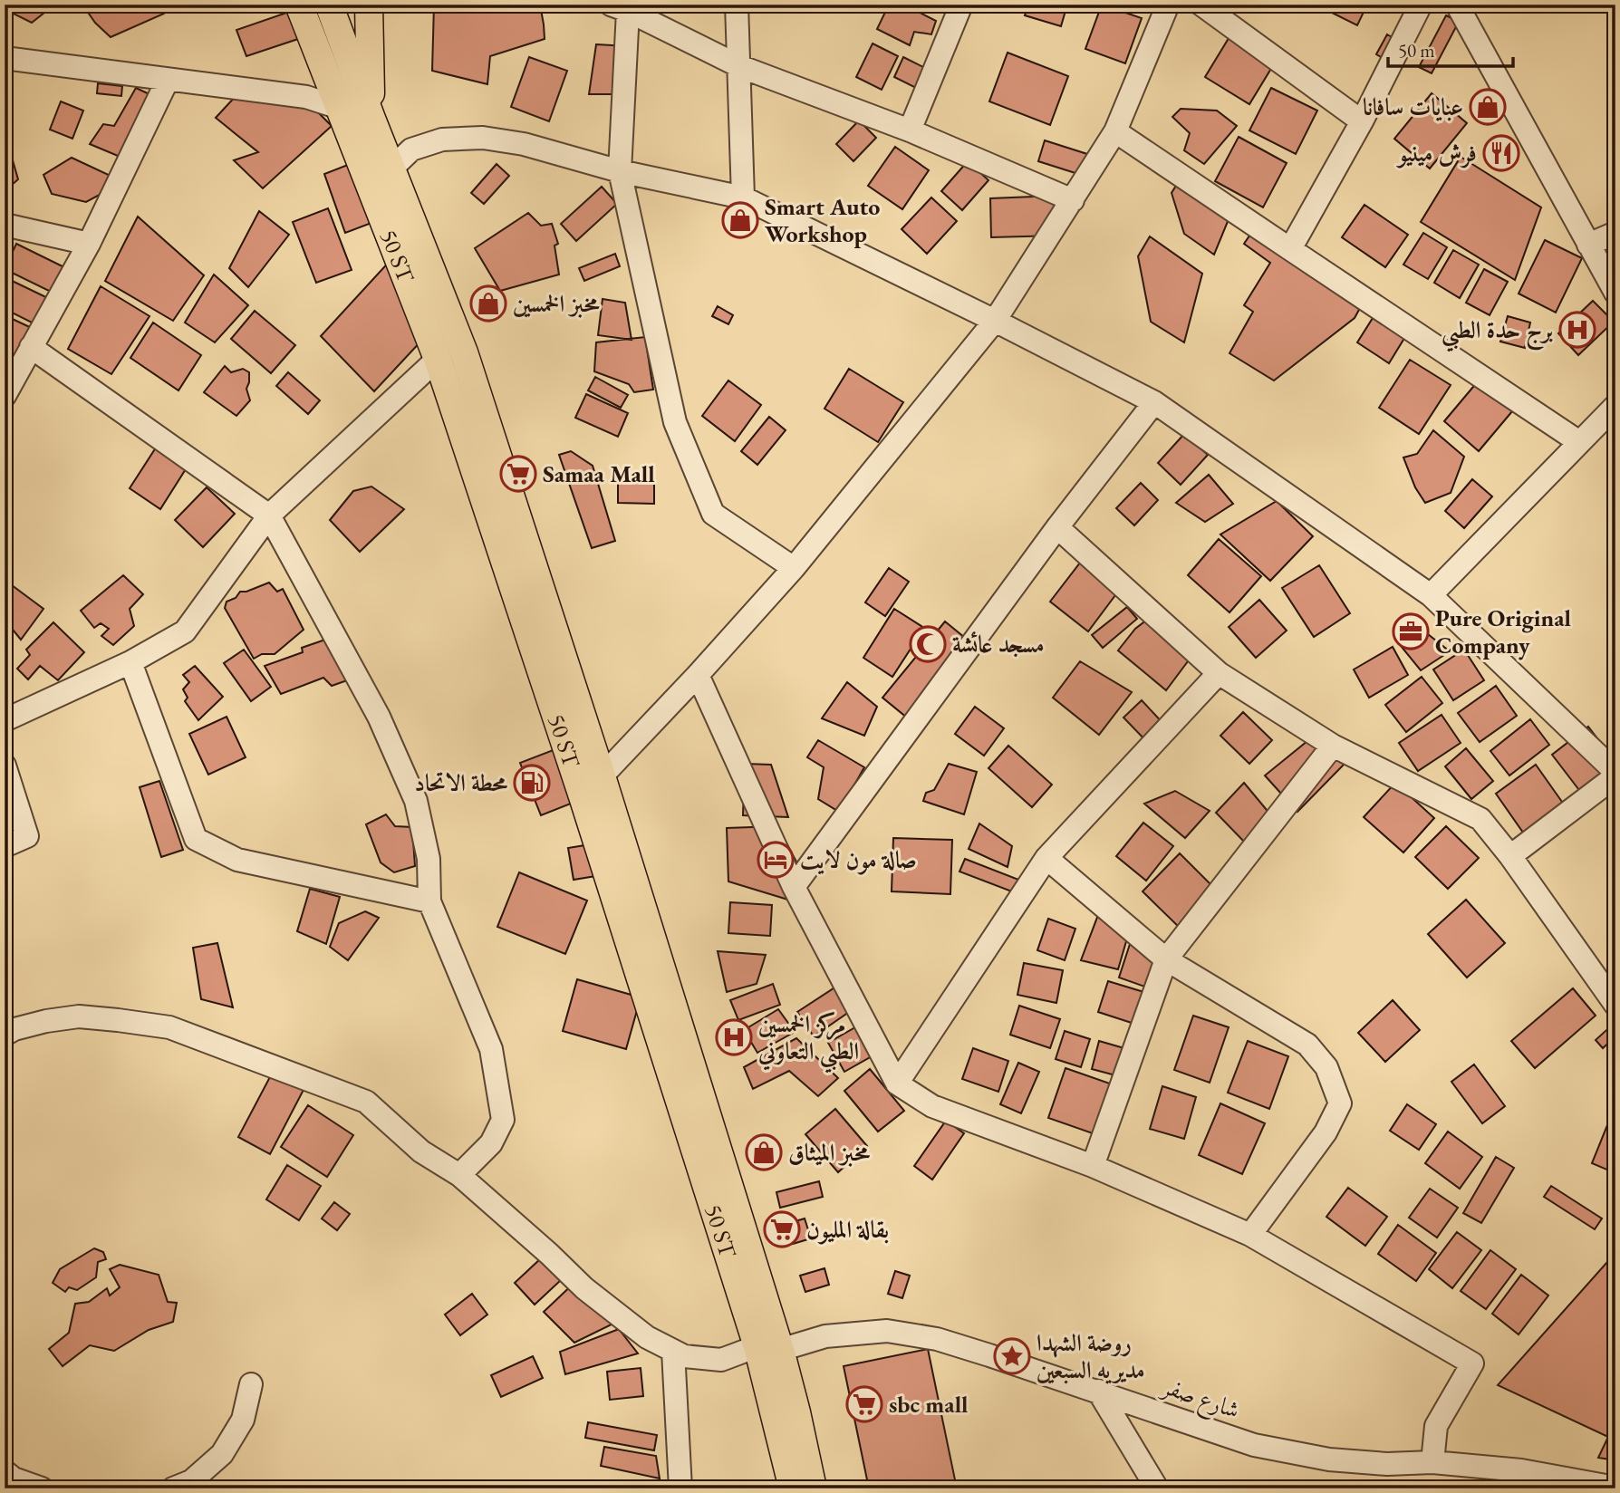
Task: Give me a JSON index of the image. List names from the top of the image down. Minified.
{"streets":{"main road":["50 ST"],"street":["شارع صفر"]},"crossings":[["50 ST","شارع صفر"]],"places":{"shop":["عبايات سافانا","Smart Auto Workshop","مخبز الخمسين","مخبز الميثاق"],"restaurant":["فرش مينيو"],"hospital":["برج حدة الطبي","مركز الخمسين الطبي التعاوني"],"supermarket":["Samaa Mall","بقالة المليون","sbc mall"],"office":["Pure Original Company"],"mosque":["مسجد عائشة"],"fuel station":["محطة الاتحاد"],"hotel":["صالة مون لايت"],"place":["روضة الشهدا مديريه السبعين"]},"scale_bar":"50 m"}
